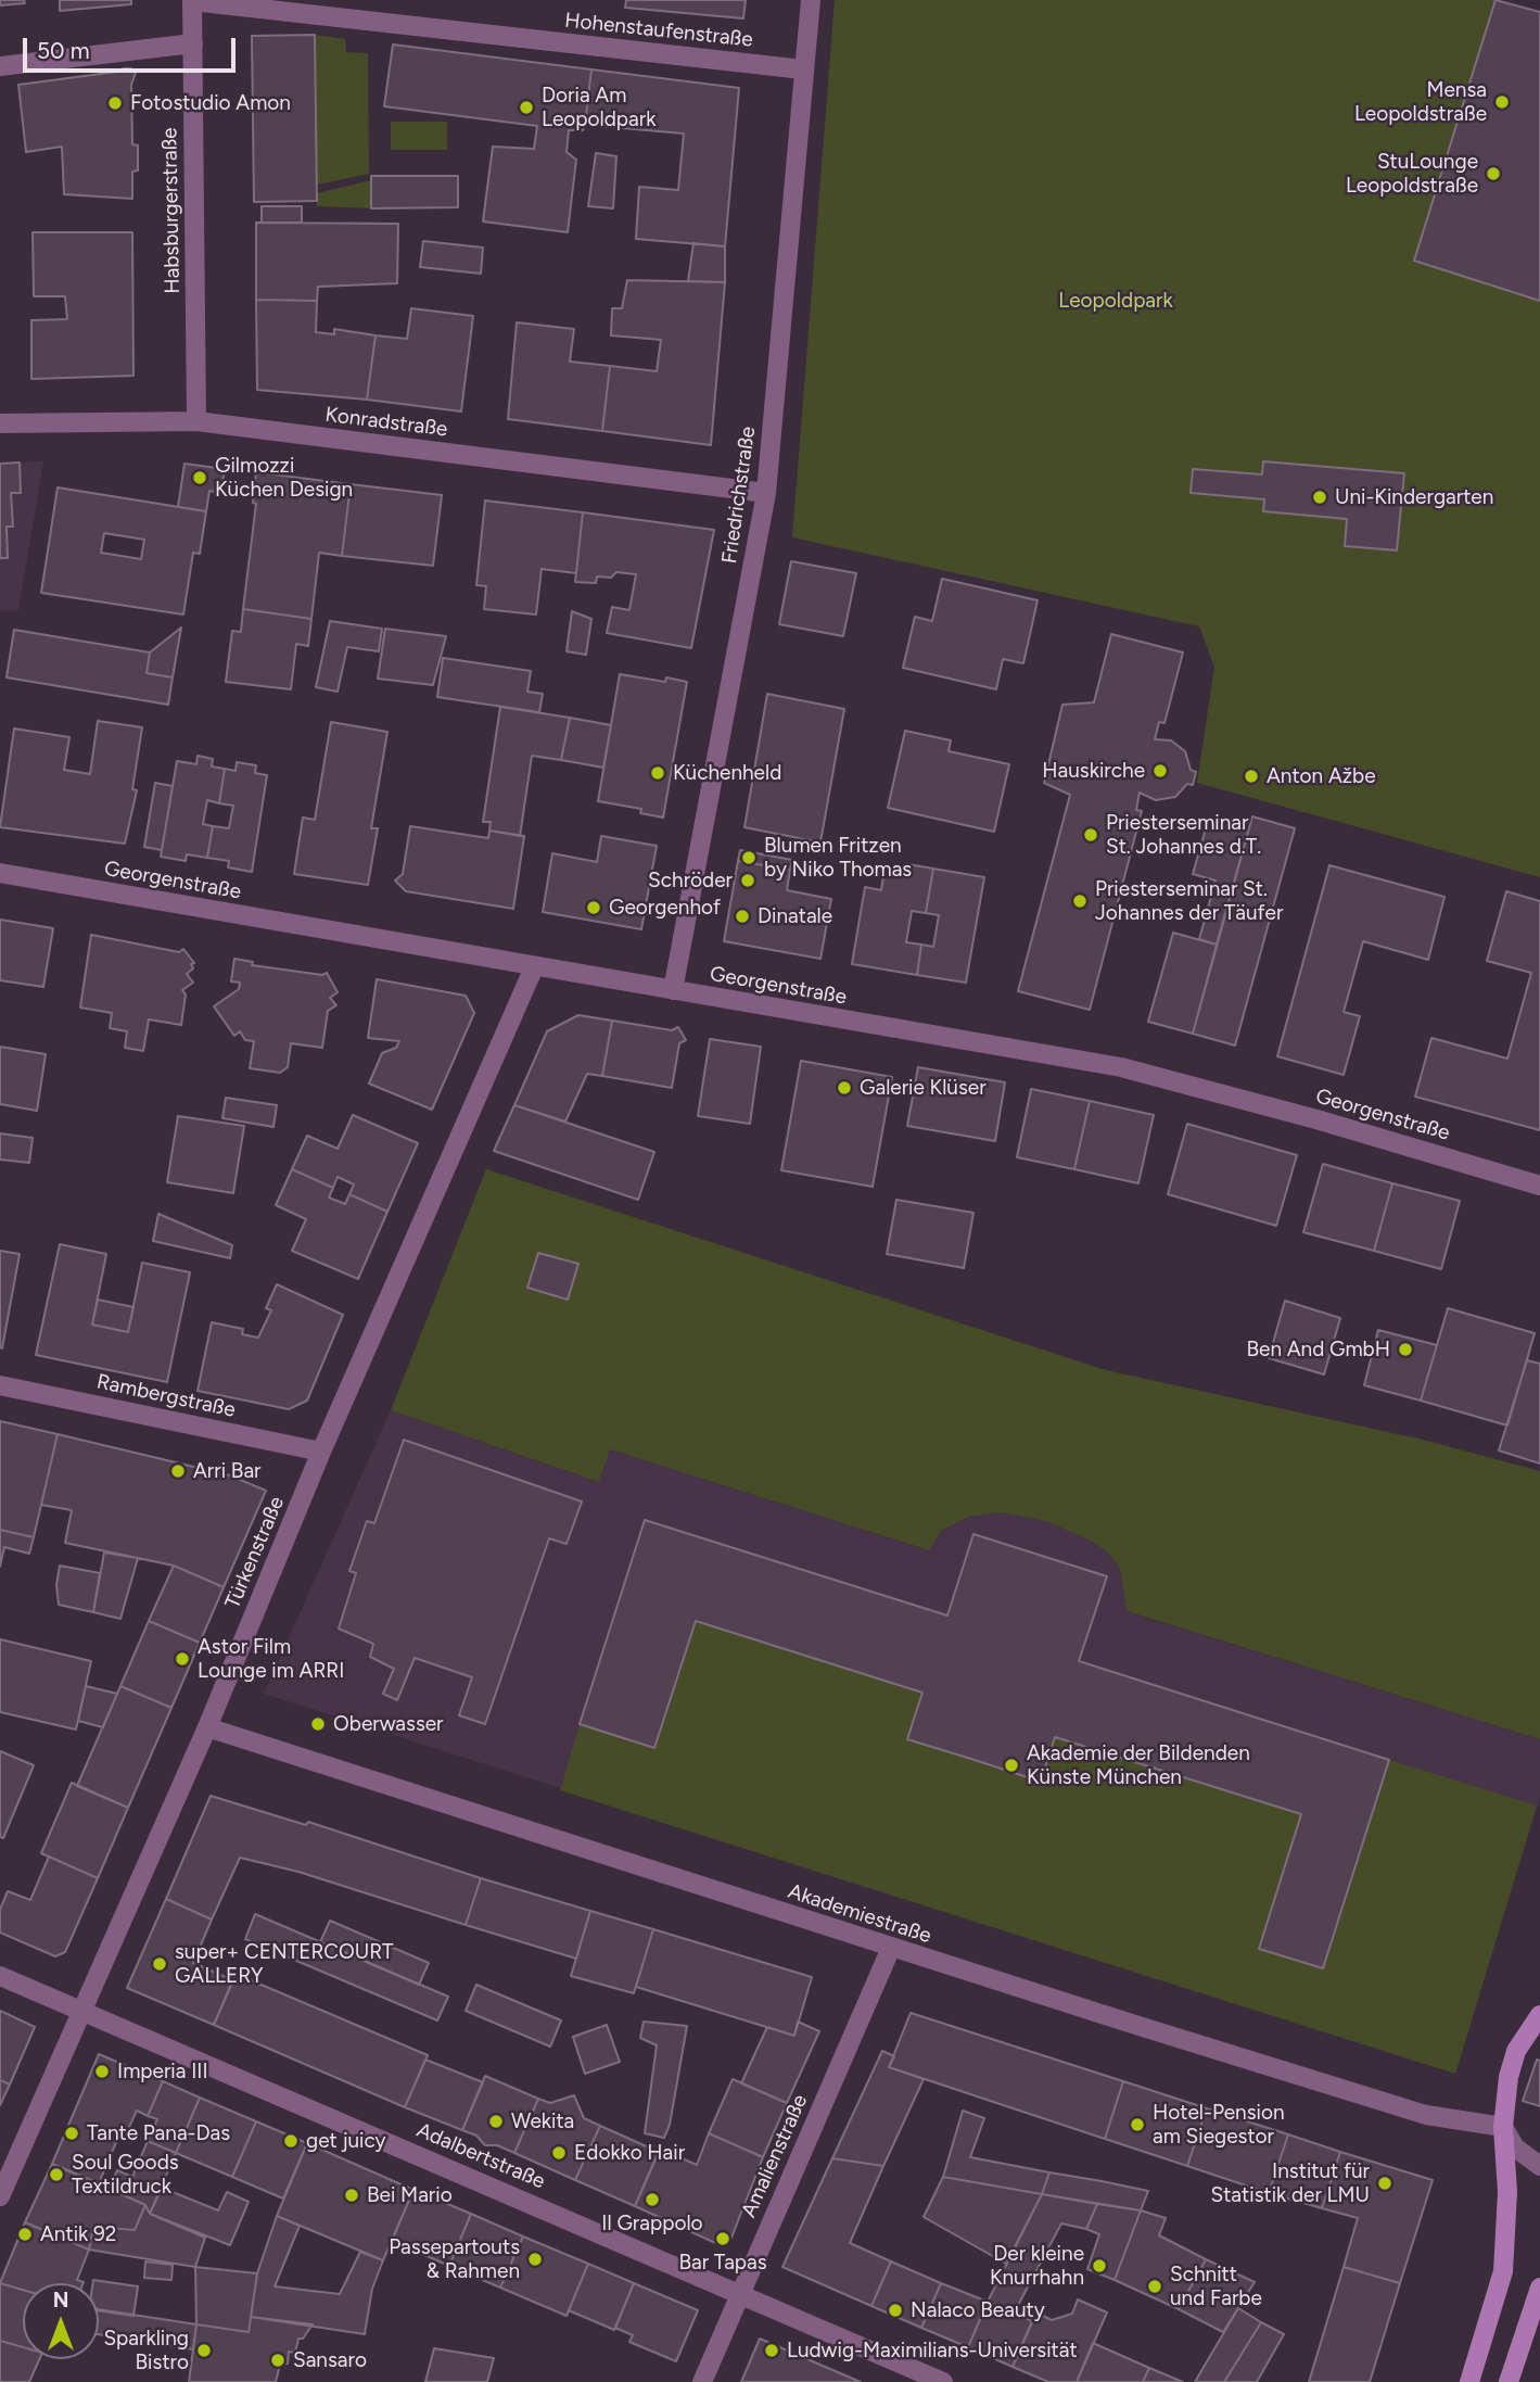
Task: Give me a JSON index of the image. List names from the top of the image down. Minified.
{"streets":{"street":["Hohenstaufenstraße","Habsburgerstraße","Konradstraße","Friedrichstraße","Georgenstraße","Rambergstraße","Türkenstraße","Akademiestraße","Adalbertstraße","Amalienstraße"]},"crossings":[["Hohenstaufenstraße","Habsburgerstraße"],["Hohenstaufenstraße","Friedrichstraße"],["Habsburgerstraße","Konradstraße"],["Konradstraße","Friedrichstraße"],["Friedrichstraße","Georgenstraße"],["Georgenstraße","Türkenstraße"],["Rambergstraße","Türkenstraße"],["Türkenstraße","Akademiestraße"],["Türkenstraße","Adalbertstraße"],["Akademiestraße","Amalienstraße"],["Adalbertstraße","Amalienstraße"]],"parks":["Leopoldpark"],"places":["Mensa Leopoldstraße","Fotostudio Amon","Doria Am Leopoldpark","StuLounge Leopoldstraße","Gilmozzi Küchen Design","Uni-Kindergarten","Hauskirche","Küchenheld","Anton Ažbe","Priesterseminar St. Johannes d.T.","Blumen Fritzen by Niko Thomas","Schröder","Priesterseminar St. Johannes der Täufer","Georgenhof","Dinatale","Galerie Klüser","Ben And GmbH","Arri Bar","Astor Film Lounge im ARRI","Oberwasser","Akademie der Bildenden Künste München","super+ CENTERCOURT GALLERY","Imperia III","Wekita","Hotel-Pension am Siegestor","Tante Pana-Das","get juicy","Edokko Hair","Soul Goods Textildruck","Institut für Statistik der LMU","Bei Mario","Il Grappolo","Antik 92","Bar Tapas","Passepartouts & Rahmen","Der kleine Knurrhahn","Schnitt und Farbe","Nalaco Beauty","Sparkling Bistro","Ludwig-Maximilians-Universität","Sansaro"],"scale_bar":"50 m","north":"top"}
